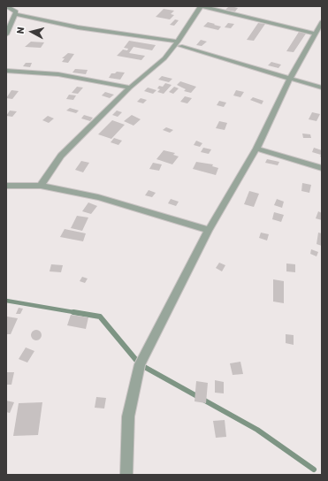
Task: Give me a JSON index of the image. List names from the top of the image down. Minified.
{"north":"left"}
